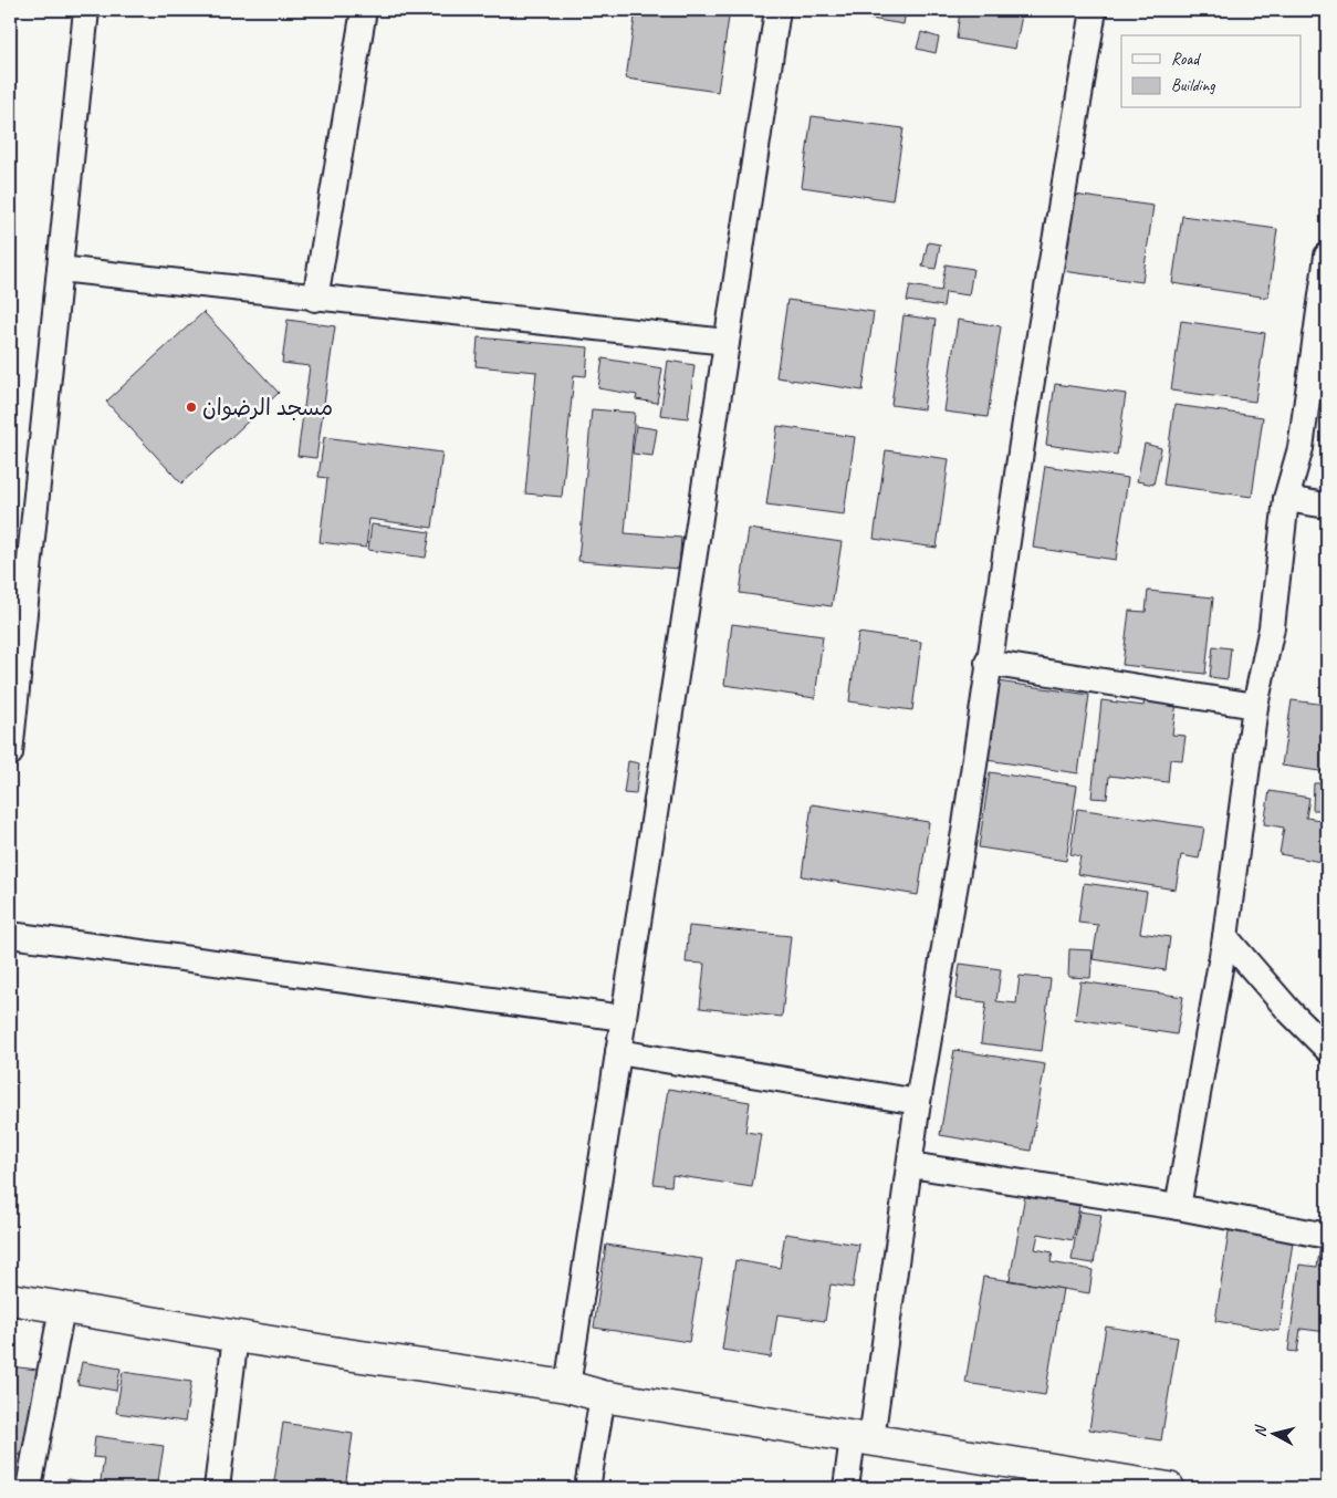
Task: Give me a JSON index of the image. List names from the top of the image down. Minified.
{"places":["مسجد الرضوان"],"legend":["Road","Building"],"north":"left"}
